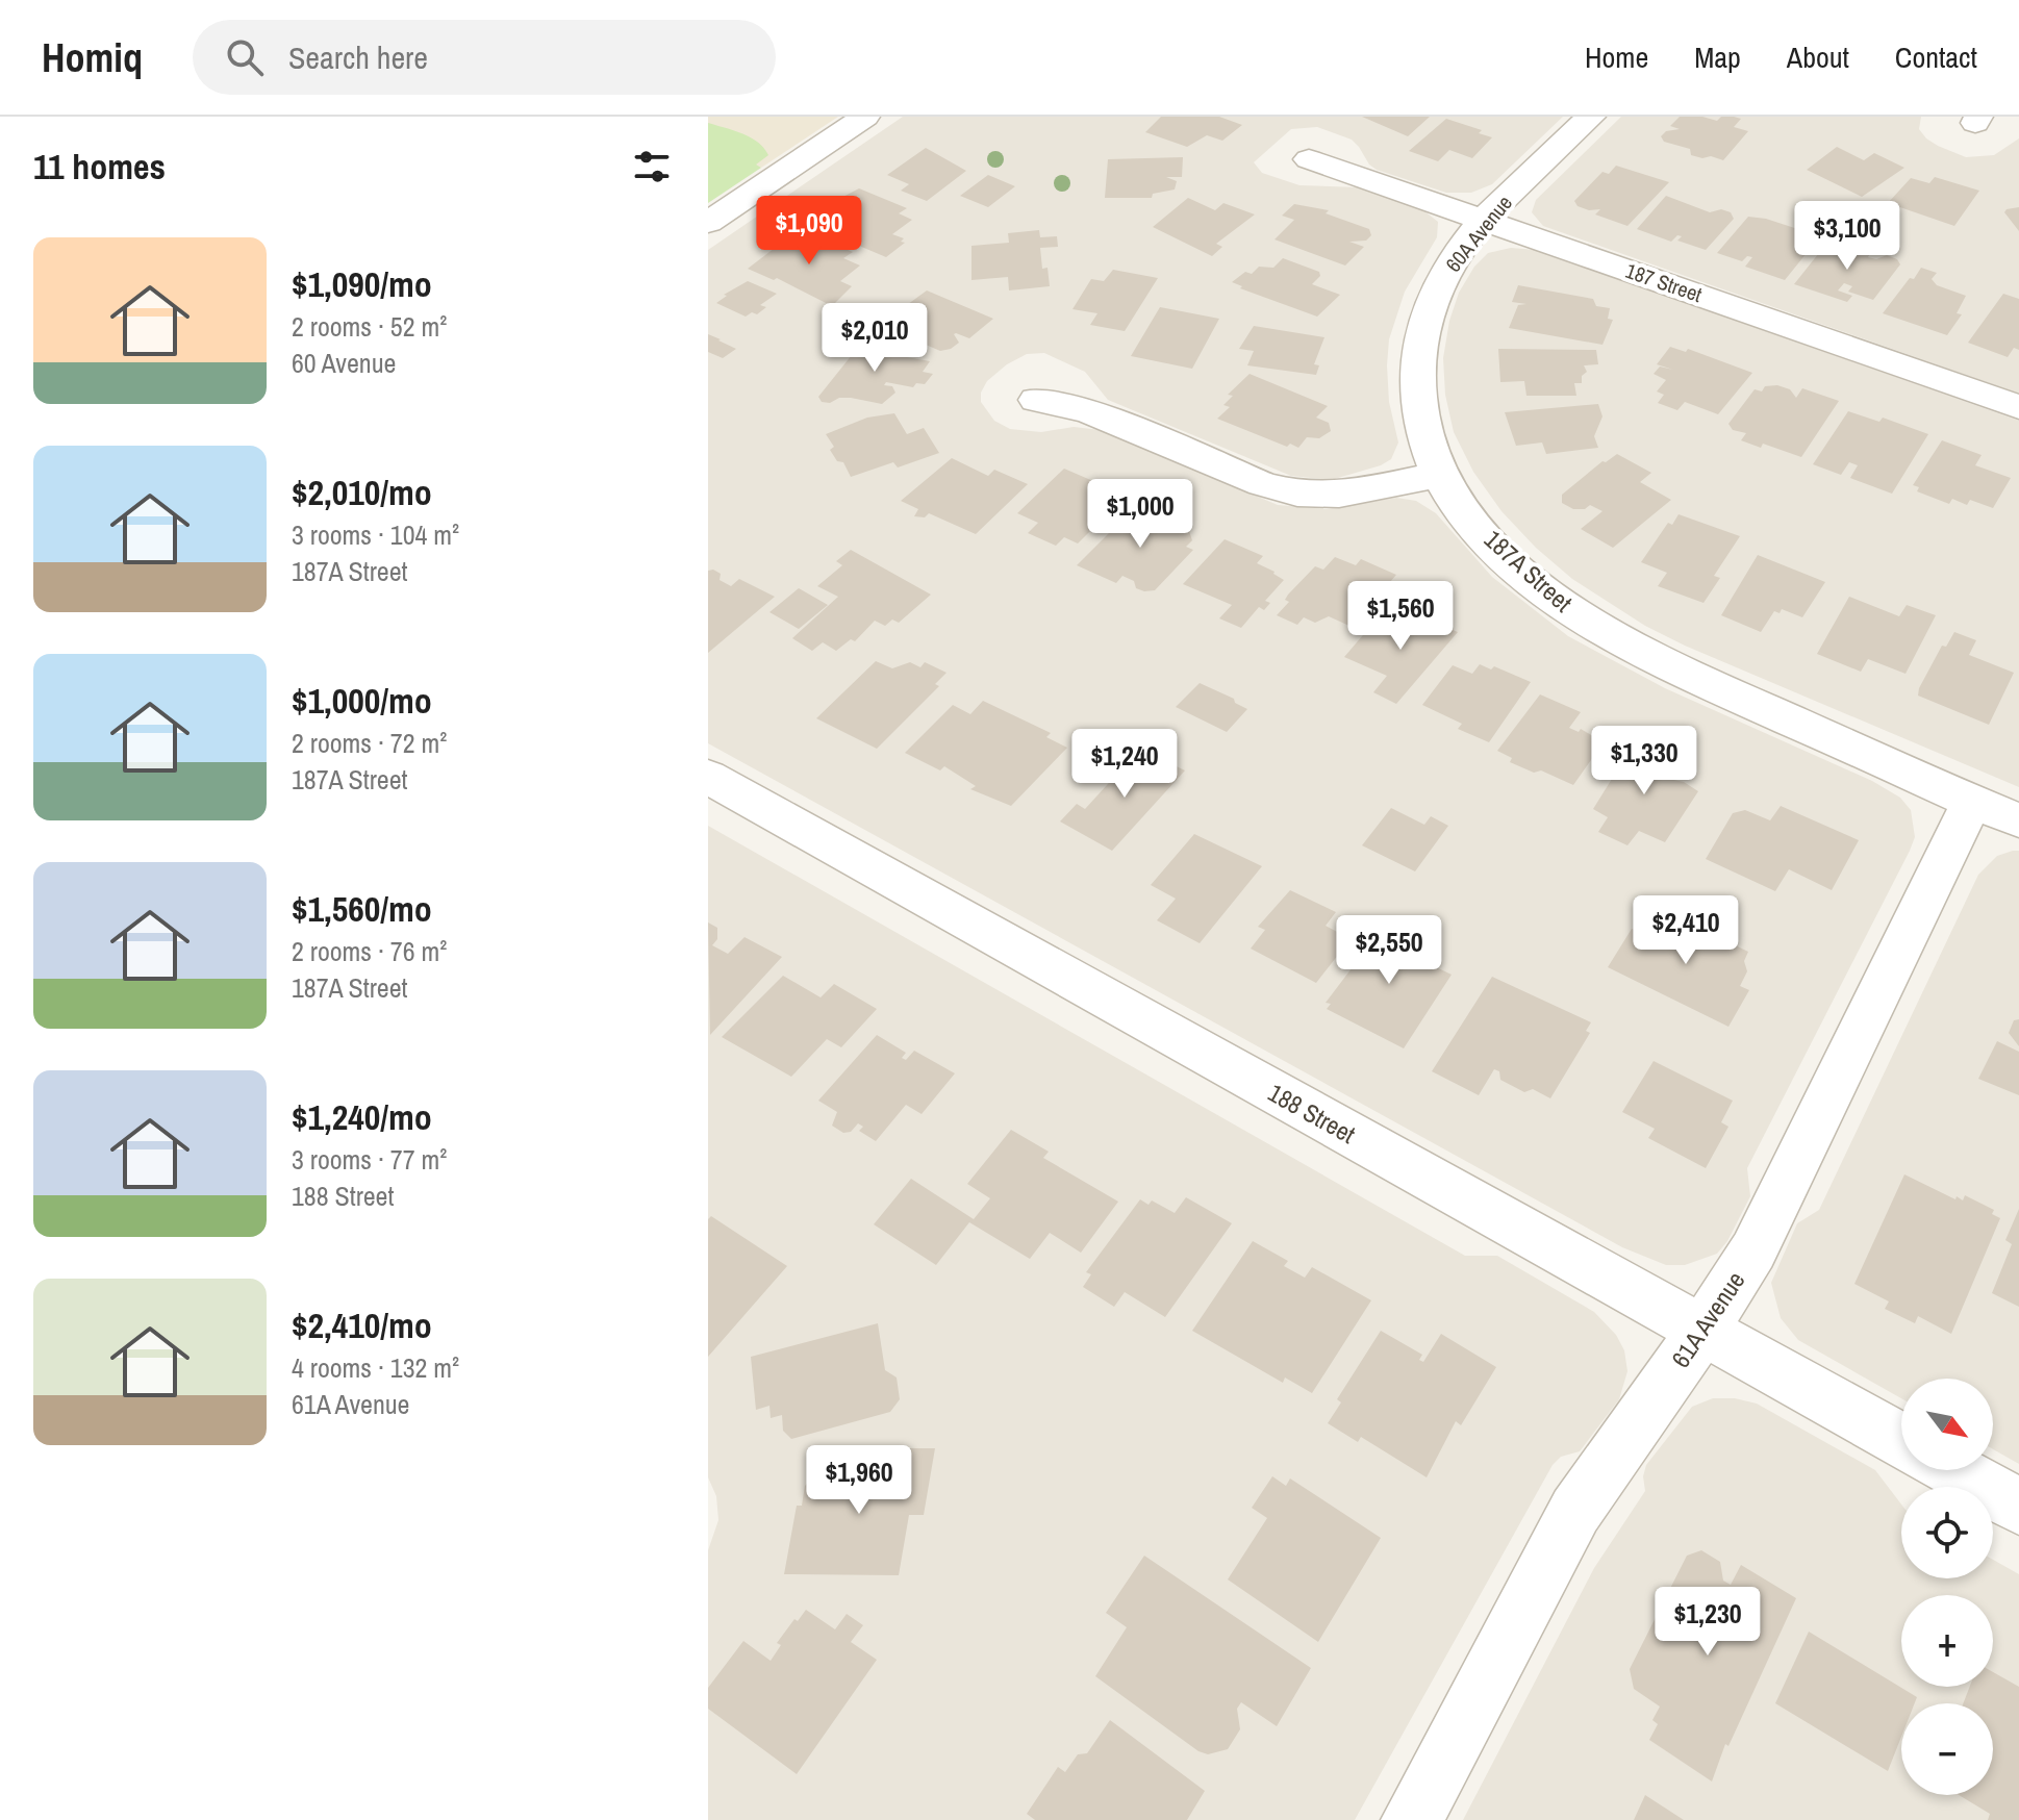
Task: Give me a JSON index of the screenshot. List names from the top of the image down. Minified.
{"streets":{"street":["60A Avenue","187 Street","187A Street","188 Street","61A Avenue"]},"crossings":[["60A Avenue","187 Street"],["60A Avenue","187A Street"],["187A Street","61A Avenue"],["188 Street","61A Avenue"]],"north":"bottom right","page":{"header":"Homiq","search":"Search here","nav":["Home","Map","About","Contact"],"heading":"11 homes","price":["$1,090","$3,100","$2,010","$1,000","$1,560","$1,330","$1,240","$2,410","$2,550","$1,960","$1,230"],"list":[{"name":"$1,090/mo","note":"2 rooms · 52 m² · 60 Avenue"},{"name":"$2,010/mo","note":"3 rooms · 104 m² · 187A Street"},{"name":"$1,000/mo","note":"2 rooms · 72 m² · 187A Street"},{"name":"$1,560/mo","note":"2 rooms · 76 m² · 187A Street"},{"name":"$1,240/mo","note":"3 rooms · 77 m² · 188 Street"},{"name":"$2,410/mo","note":"4 rooms · 132 m² · 61A Avenue"}],"map_buttons":["+","−"]}}
